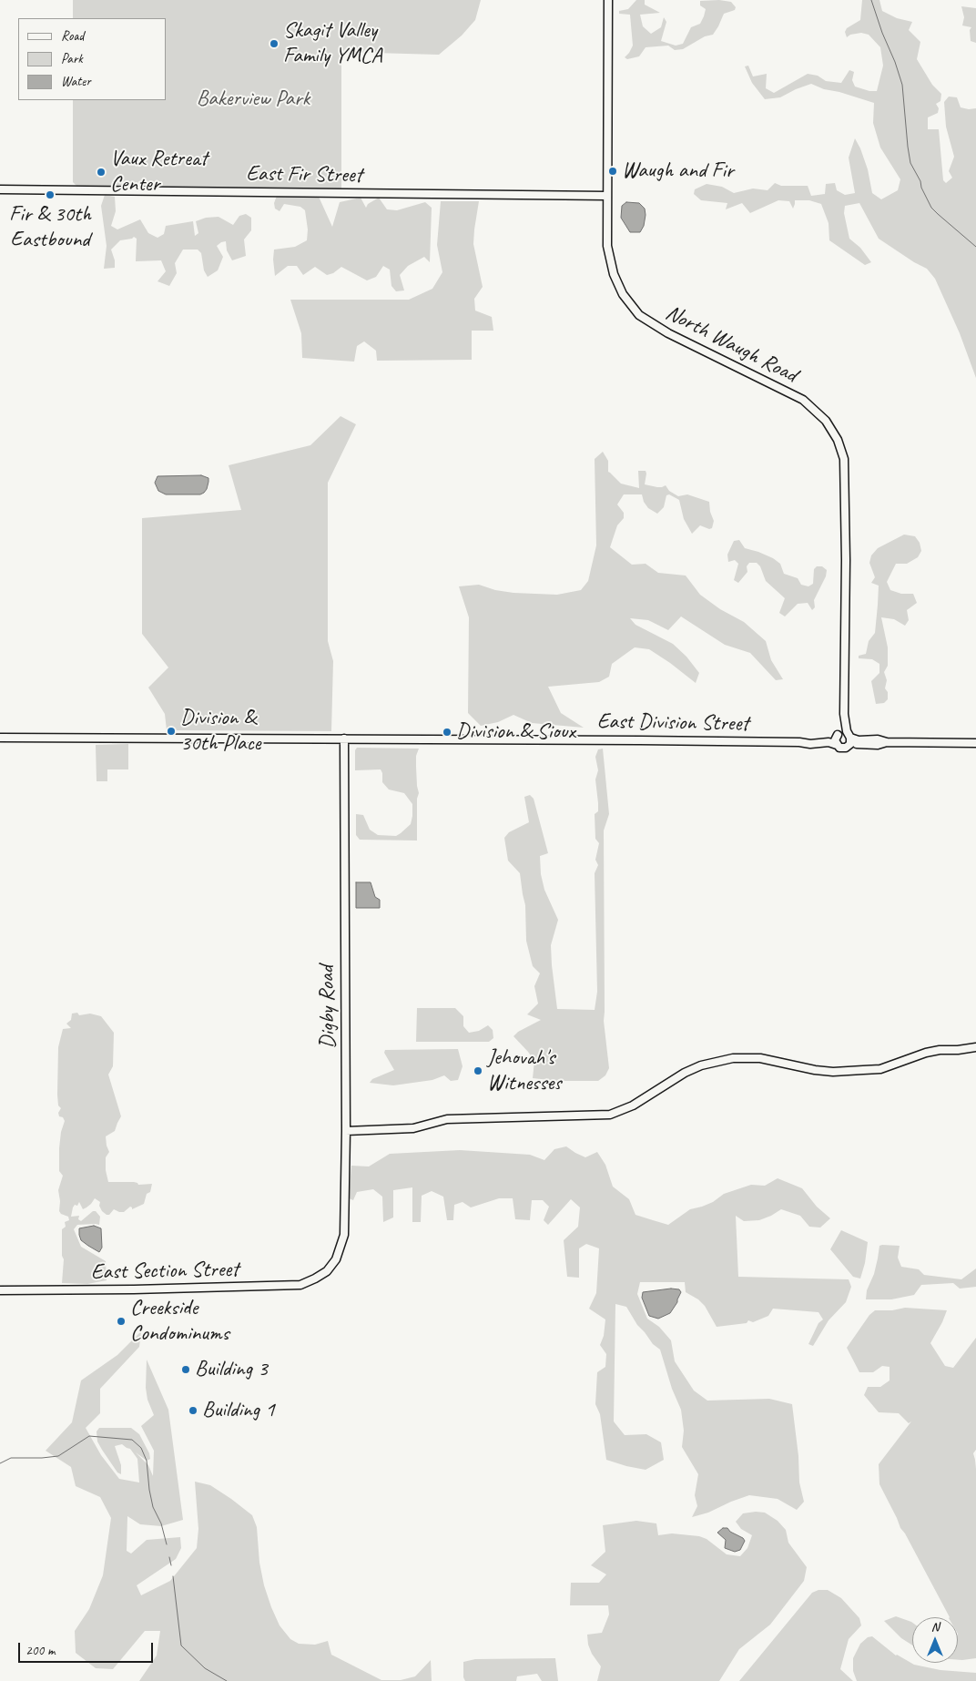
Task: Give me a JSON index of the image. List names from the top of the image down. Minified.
{"streets":{"street":["East Fir Street","North Waugh Road","East Division Street","Digby Road","East Section Street"]},"crossings":[["East Fir Street","North Waugh Road"],["North Waugh Road","East Division Street"],["East Division Street","Digby Road"],["Digby Road","East Section Street"]],"parks":["Bakerview Park"],"places":["Skagit Valley Family YMCA","Waugh and Fir","Vaux Retreat Center","Fir & 30th Eastbound","Division & 30th Place","Division & Sioux","Jehovah's Witnesses","Creekside Condominums","Building 3","Building 1"],"legend":["Road","Park","Water"],"scale_bar":"200 m","north":"top"}
